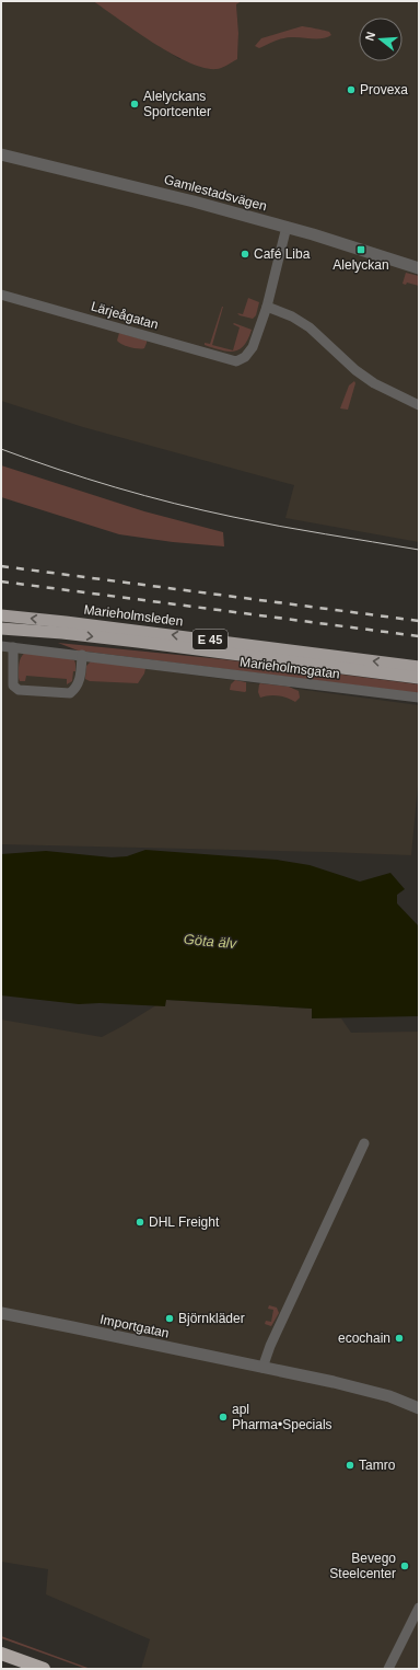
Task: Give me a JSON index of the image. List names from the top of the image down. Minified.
{"streets":{"highway":["Marieholmsleden","E 45"],"street":["Gamlestadsvägen","Lärjeågatan","Marieholmsgatan","Importgatan"]},"water":["Göta älv"],"places":{"other":["Provexa","Alelyckans Sportcenter","Café Liba","DHL Freight","Björnkläder","ecochain","apl Pharma•Specials","Tamro","Bevego Steelcenter"],"transit":["Alelyckan"]},"north":"left"}
